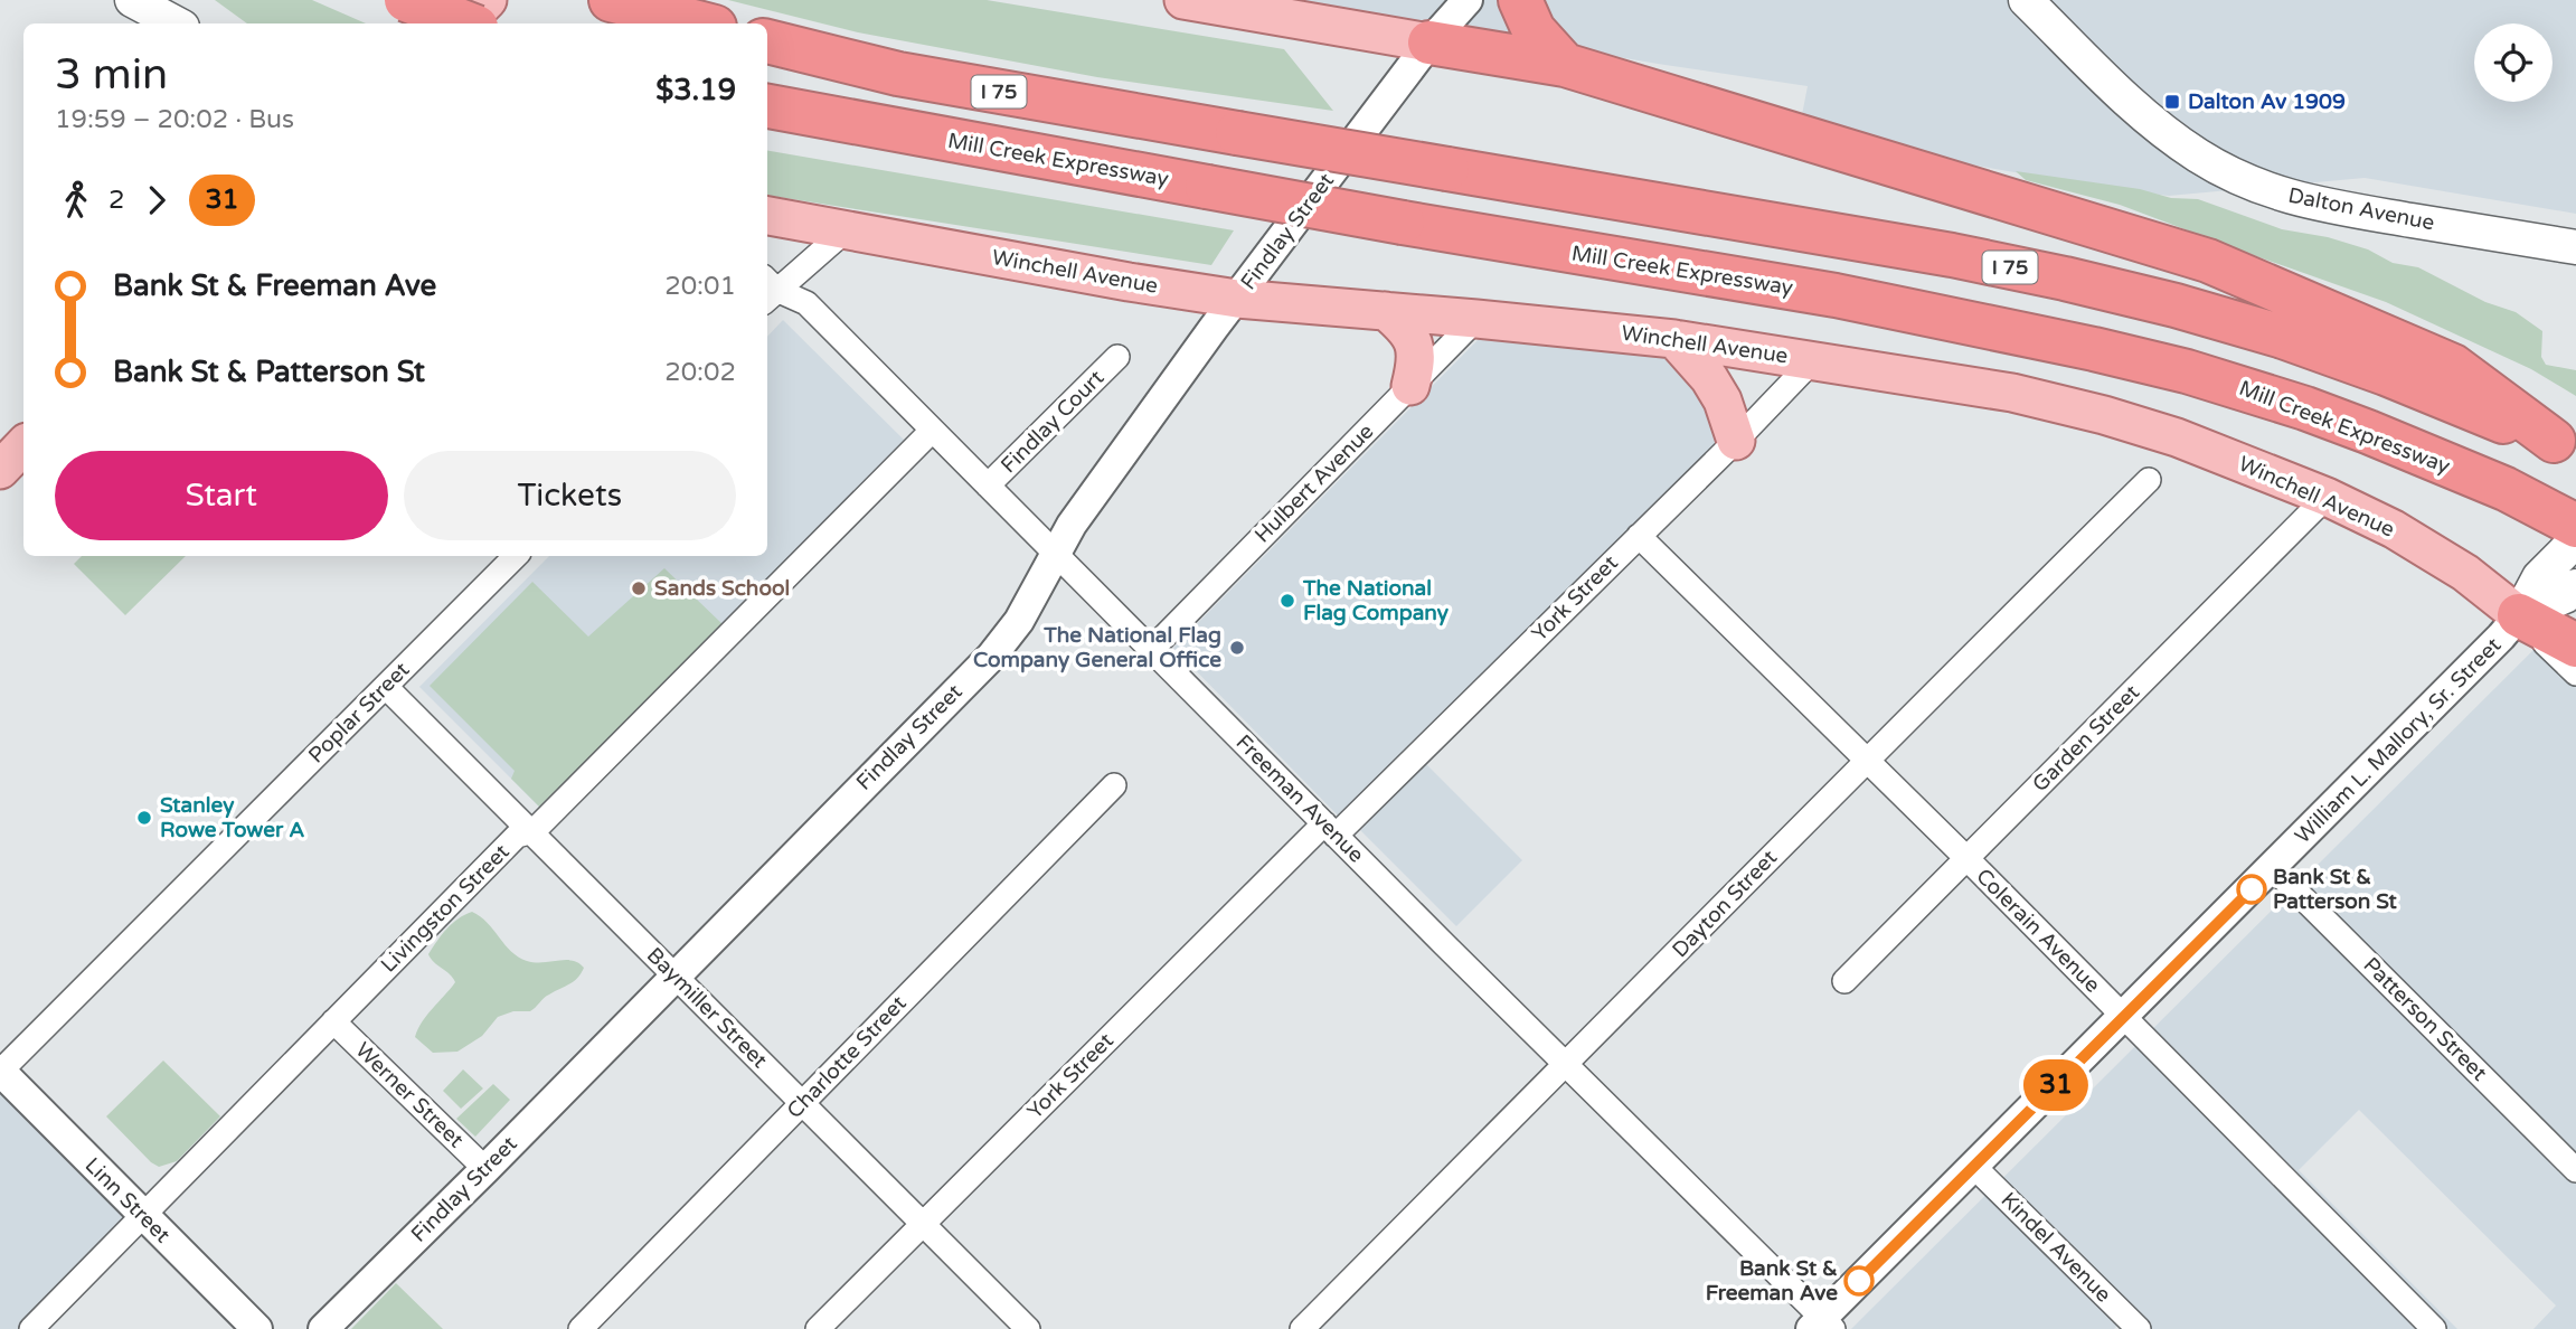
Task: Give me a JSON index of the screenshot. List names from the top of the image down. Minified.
{"streets":{"highway":["I 75","Mill Creek Expressway"],"main road":["Dalton Avenue","Winchell Avenue","William L. Mallory, Sr. Street"],"street":["Findlay Street","Findlay Court","Hulbert Avenue","York Street","Poplar Street","Garden Street","Freeman Avenue","Dayton Street","Livingston Street","Colerain Avenue","Baymiller Street","Patterson Street","Charlotte Street","Werner Street","Linn Street","Kindel Avenue"]},"crossings":[["Findlay Street","Winchell Avenue"],["Findlay Street","Freeman Avenue"],["Findlay Street","Baymiller Street"],["Findlay Street","Werner Street"],["Winchell Avenue","Hulbert Avenue"],["Winchell Avenue","York Street"],["Winchell Avenue","Garden Street"],["Winchell Avenue","William L. Mallory, Sr. Street"],["Findlay Court","Freeman Avenue"],["Hulbert Avenue","Freeman Avenue"],["York Street","Freeman Avenue"],["York Street","Colerain Avenue"],["York Street","Baymiller Street"],["Poplar Street","Baymiller Street"],["Poplar Street","Linn Street"],["Garden Street","Colerain Avenue"],["William L. Mallory, Sr. Street","Freeman Avenue"],["William L. Mallory, Sr. Street","Colerain Avenue"],["William L. Mallory, Sr. Street","Patterson Street"],["William L. Mallory, Sr. Street","Kindel Avenue"],["Freeman Avenue","Dayton Street"],["Freeman Avenue","Livingston Street"],["Dayton Street","Colerain Avenue"],["Livingston Street","Baymiller Street"],["Livingston Street","Werner Street"],["Livingston Street","Linn Street"],["Baymiller Street","Charlotte Street"]],"places":{"transit":["Dalton Av 1909"],"other":["Sands School","The National Flag Company","The National Flag Company General Office","Stanley Rowe Tower A","Bank St & Patterson St","Bank St & Freeman Ave"]},"lines":["bus line 31"],"page":{"on_map":"31","heading":["3 min","19:59 – 20:02 · Bus","$3.19"],"legs":["2","31"],"list":[{"name":"Bank St & Freeman Ave","value":"20:01"},{"name":"Bank St & Patterson St","value":"20:02"}],"buttons":["Start","Tickets"]}}
